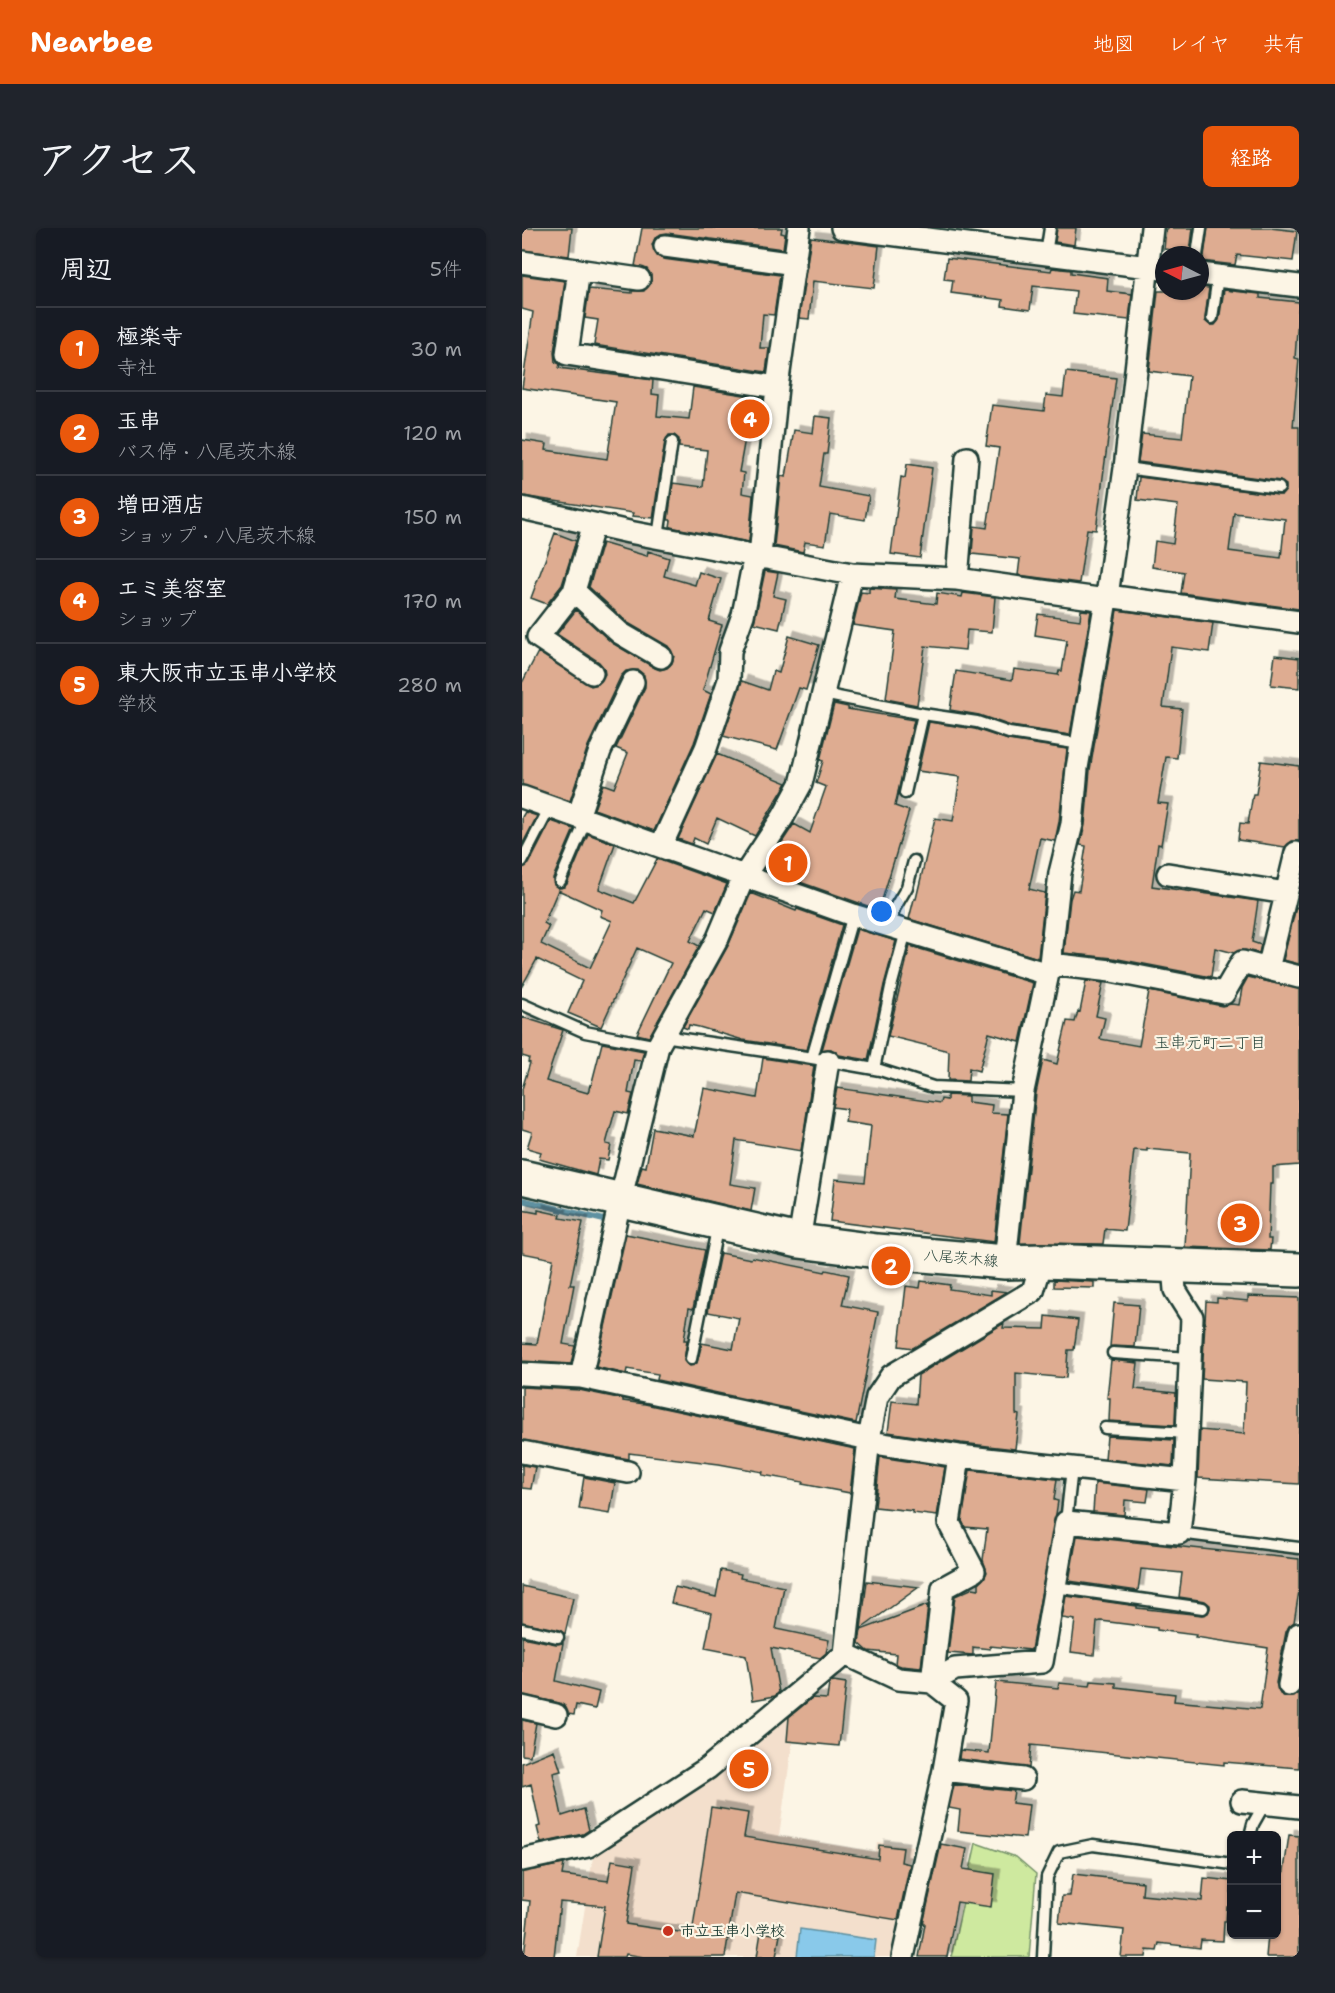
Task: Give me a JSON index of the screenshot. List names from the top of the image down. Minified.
{"streets":{"main road":["八尾茨木線"]},"districts":["玉串元町二丁目"],"places":["市立玉串小学校"],"north":"left","page":{"header":"Nearbee","nav":["地図","レイヤ","共有"],"title":"アクセス","buttons":"経路","heading":["周辺","5件"],"list":[{"mark":"1","name":"極楽寺","note":"寺社","value":"30 m"},{"mark":"2","name":"玉串","note":"バス停 · 八尾茨木線","value":"120 m"},{"mark":"3","name":"増田酒店","note":"ショップ · 八尾茨木線","value":"150 m"},{"mark":"4","name":"エミ美容室","note":"ショップ","value":"170 m"},{"mark":"5","name":"東大阪市立玉串小学校","note":"学校","value":"280 m"}],"pins":["4","1","3","2","5"],"map_buttons":["+","−"]}}
